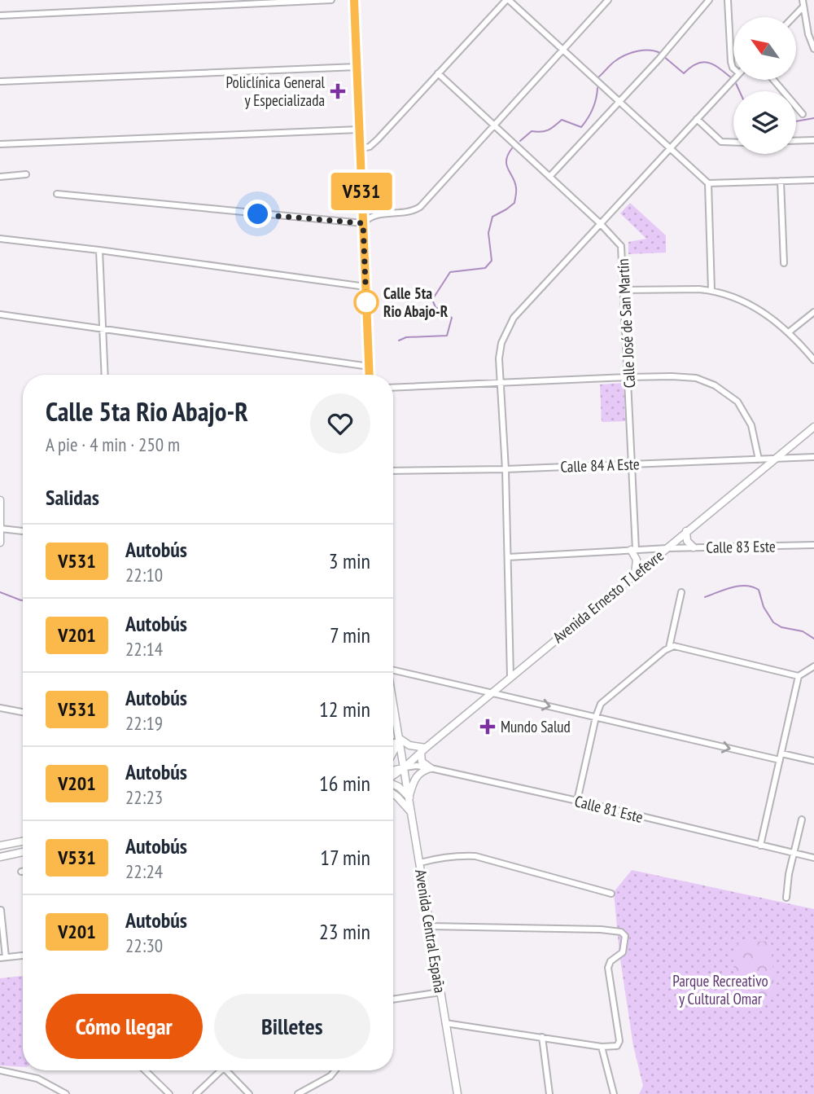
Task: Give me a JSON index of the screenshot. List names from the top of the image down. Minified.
{"streets":{"main road":["Avenida Ernesto T Lefevre","Avenida Central España"],"street":["Calle José de San Martín","Calle 84 A Este","Calle 83 Este","Calle 81 Este"]},"crossings":[["Calle José de San Martín","Calle 84 A Este"],["Calle José de San Martín","Calle 83 Este"],["Calle 84 A Este","Avenida Ernesto T Lefevre"],["Calle 83 Este","Avenida Ernesto T Lefevre"],["Avenida Ernesto T Lefevre","Calle 81 Este"],["Avenida Ernesto T Lefevre","Avenida Central España"],["Calle 81 Este","Avenida Central España"]],"parks":["Parque Recreativo y Cultural Omar"],"places":{"health":["Policlínica General y Especializada","Mundo Salud"],"other":["Calle 5ta Rio Abajo-R"]},"lines":["bus line V531"],"north":"top left","page":{"on_map":"V531","heading":[["Calle 5ta Rio Abajo-R","A pie · 4 min · 250 m"],"Salidas"],"list":[{"mark":"V531","name":"Autobús","note":"22:10","value":"3 min"},{"mark":"V201","name":"Autobús","note":"22:14","value":"7 min"},{"mark":"V531","name":"Autobús","note":"22:19","value":"12 min"},{"mark":"V201","name":"Autobús","note":"22:23","value":"16 min"},{"mark":"V531","name":"Autobús","note":"22:24","value":"17 min"},{"mark":"V201","name":"Autobús","note":"22:30","value":"23 min"}],"buttons":["Cómo llegar","Billetes"]}}
